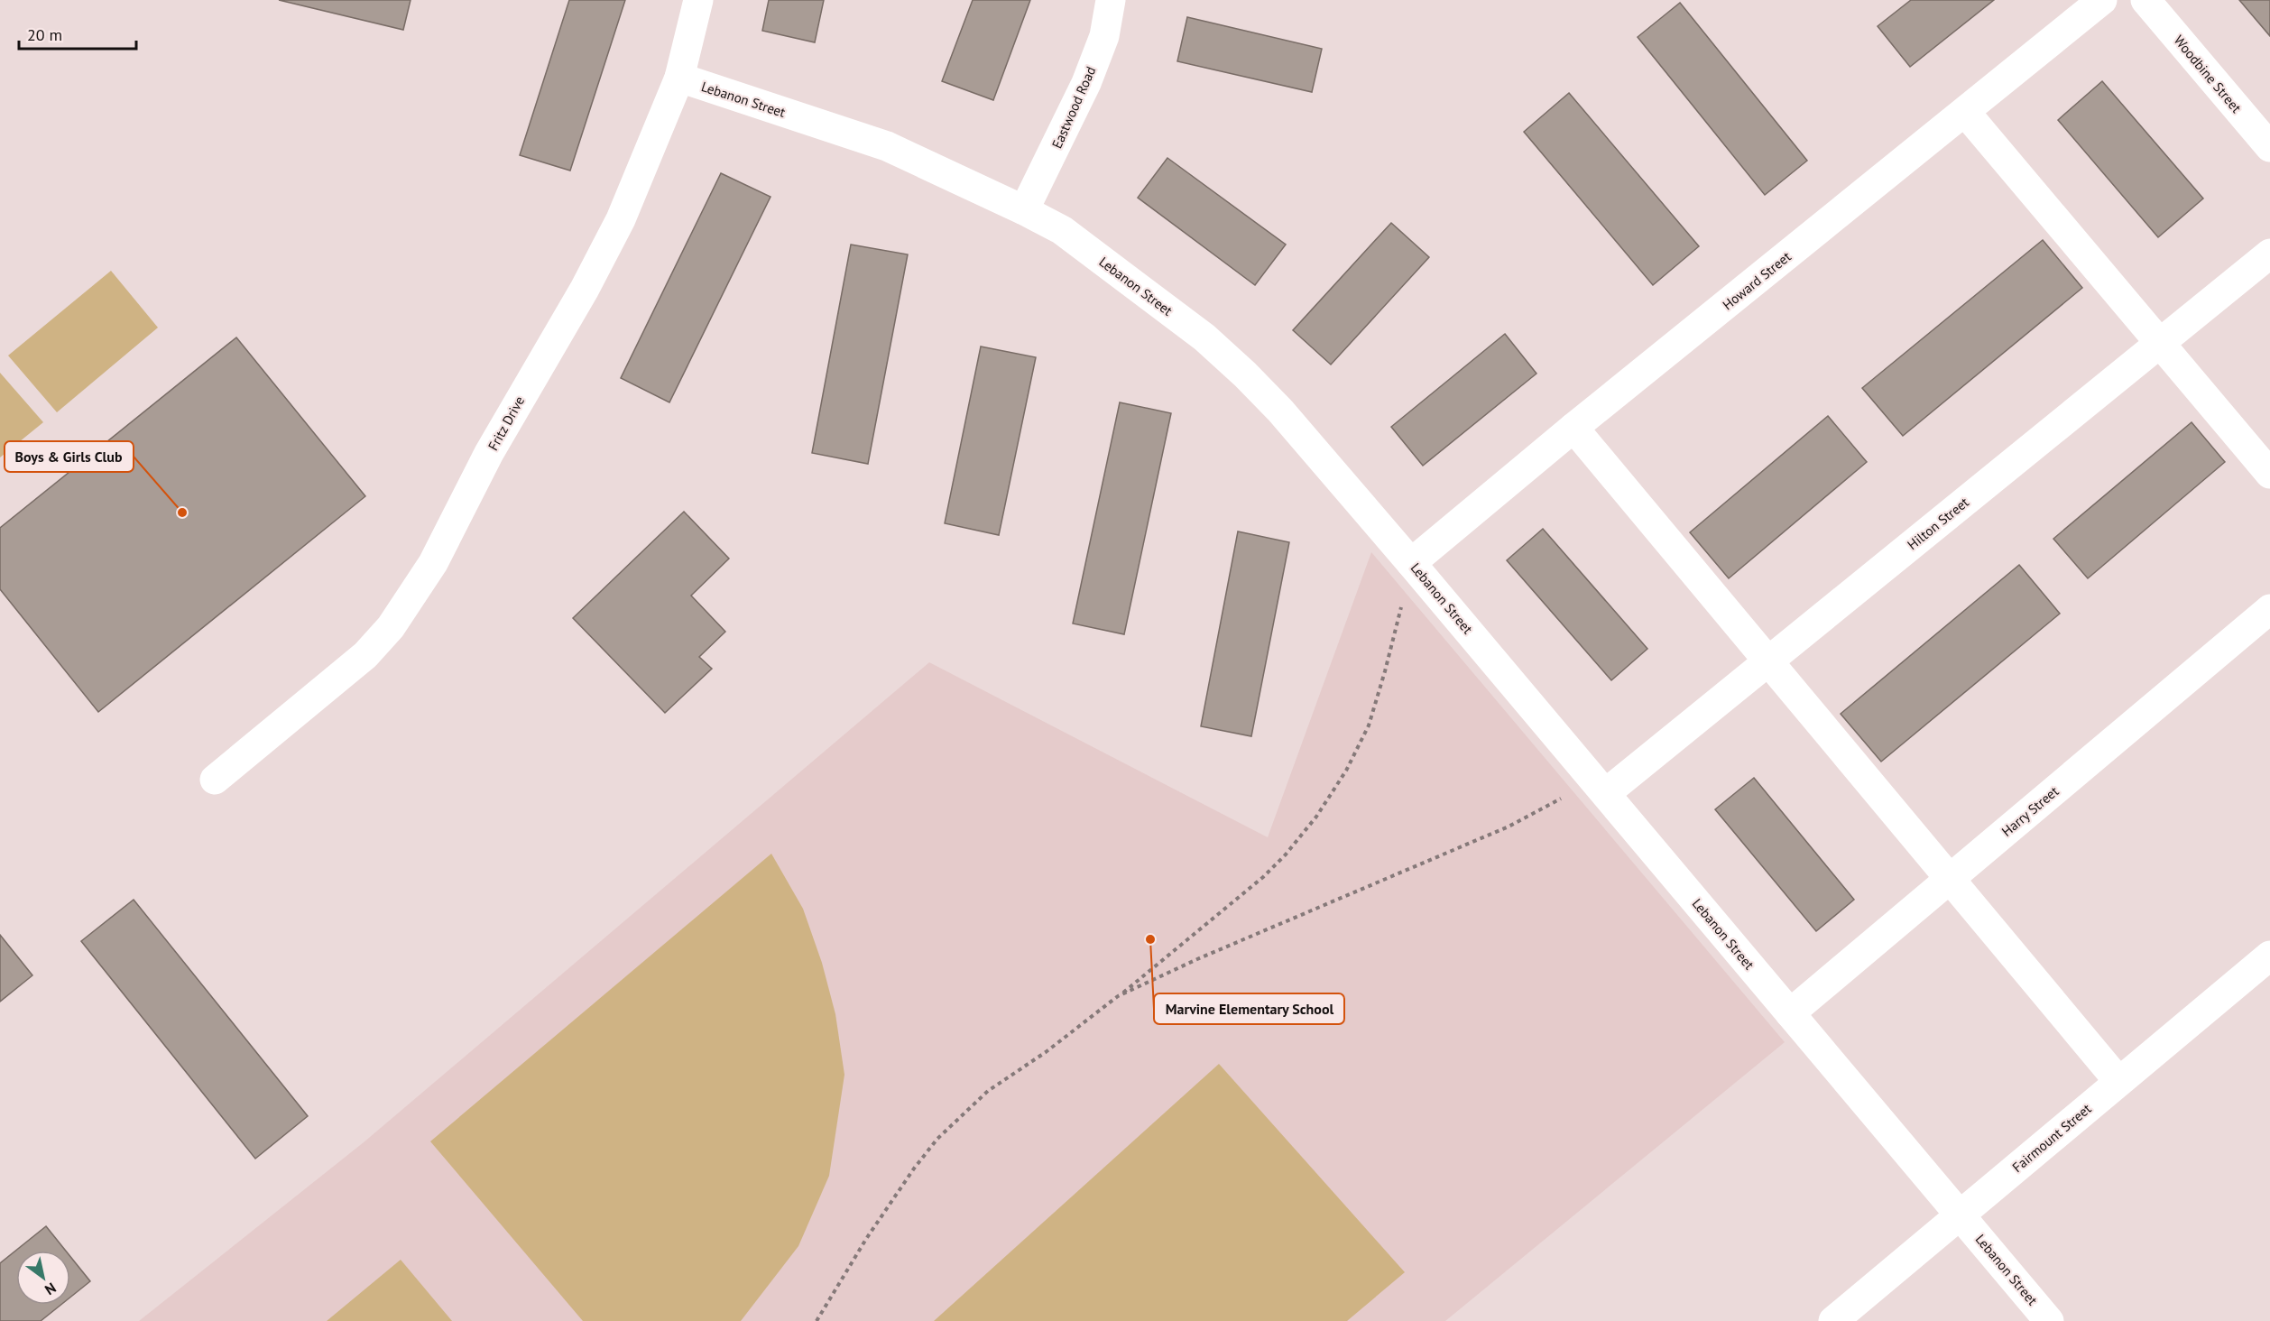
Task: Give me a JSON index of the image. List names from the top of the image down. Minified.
{"streets":{"street":["Woodbine Street","Lebanon Street","Eastwood Road","Howard Street","Fritz Drive","Hilton Street","Harry Street","Fairmount Street"]},"crossings":[["Lebanon Street","Eastwood Road"],["Lebanon Street","Howard Street"],["Lebanon Street","Fritz Drive"],["Lebanon Street","Hilton Street"],["Lebanon Street","Harry Street"],["Lebanon Street","Fairmount Street"]],"places":["Boys & Girls Club","Marvine Elementary School"],"scale_bar":"20 m","north":"bottom right"}
